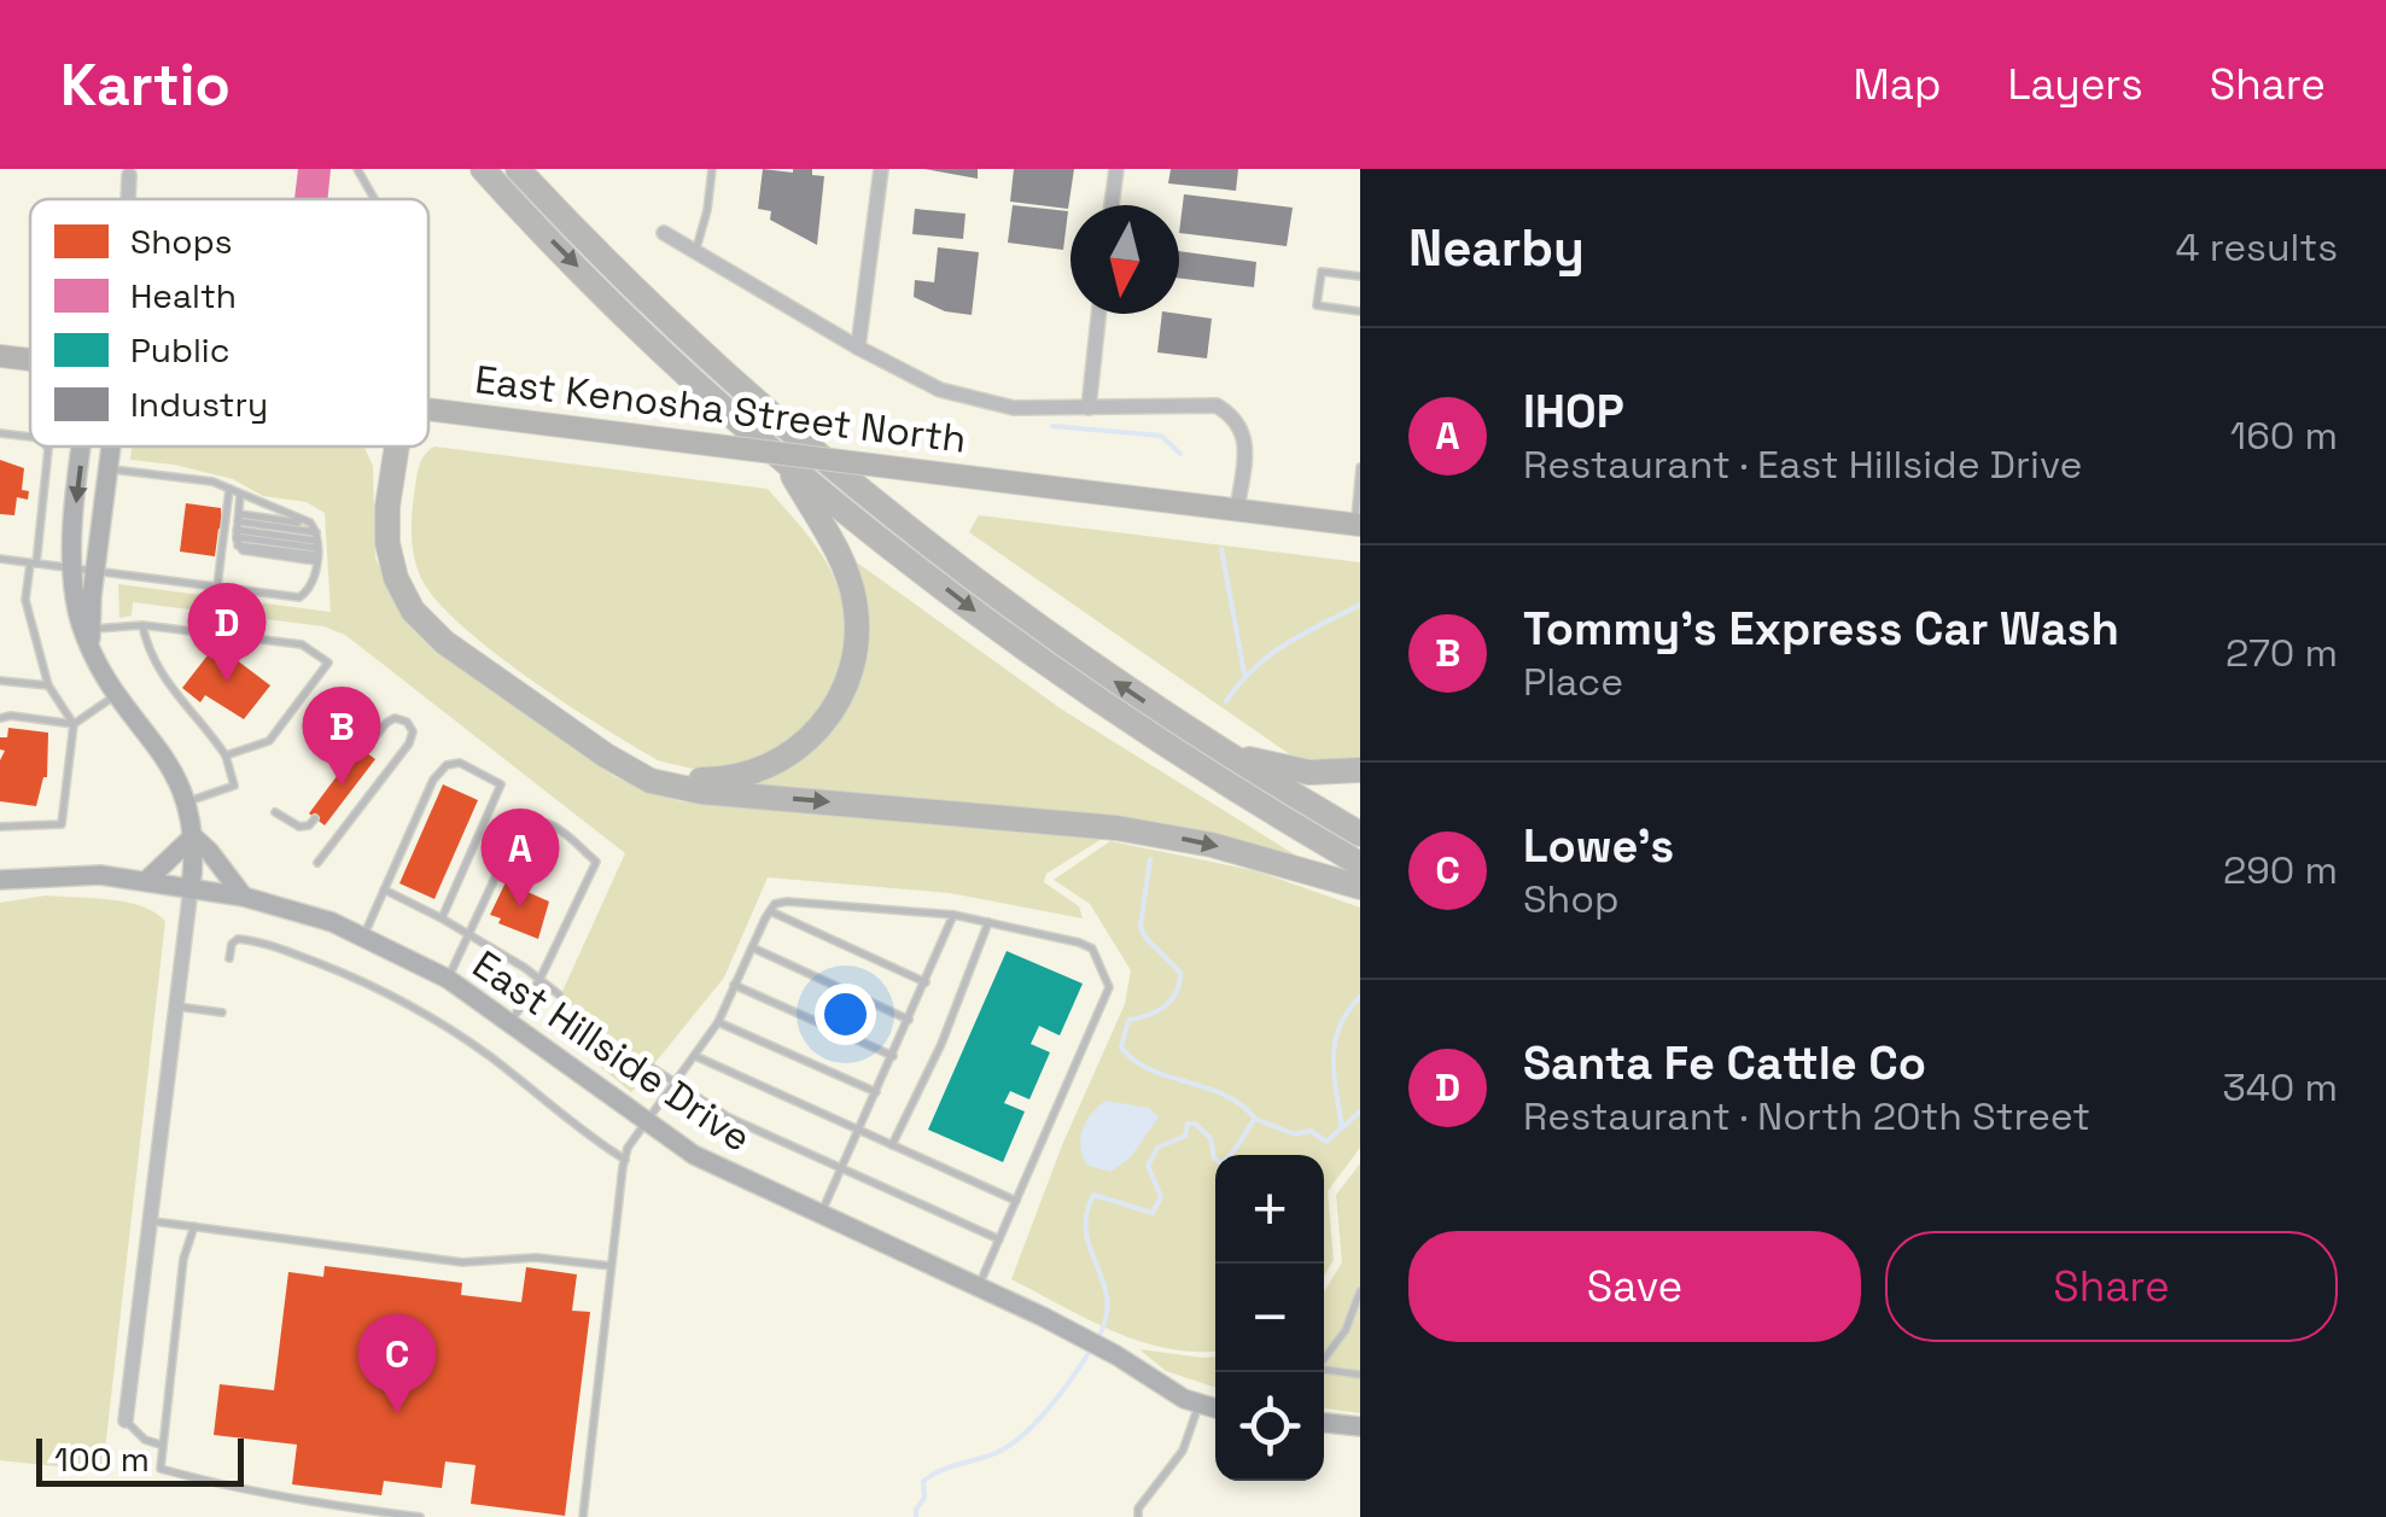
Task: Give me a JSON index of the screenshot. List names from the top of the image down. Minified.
{"streets":{"main road":["East Kenosha Street North"],"street":["East Hillside Drive"]},"legend":["Shops","Health","Public","Industry"],"scale_bar":"100 m","north":"bottom","page":{"header":"Kartio","nav":["Map","Layers","Share"],"heading":["Nearby","4 results"],"list":[{"mark":"A","name":"IHOP","note":"Restaurant · East Hillside Drive","value":"160 m"},{"mark":"B","name":"Tommy's Express Car Wash","note":"Place","value":"270 m"},{"mark":"C","name":"Lowe's","note":"Shop","value":"290 m"},{"mark":"D","name":"Santa Fe Cattle Co","note":"Restaurant · North 20th Street","value":"340 m"}],"pins":["D","B","A","C"],"map_buttons":["+","−"],"buttons":["Save","Share"],"scale":"100 m"}}
